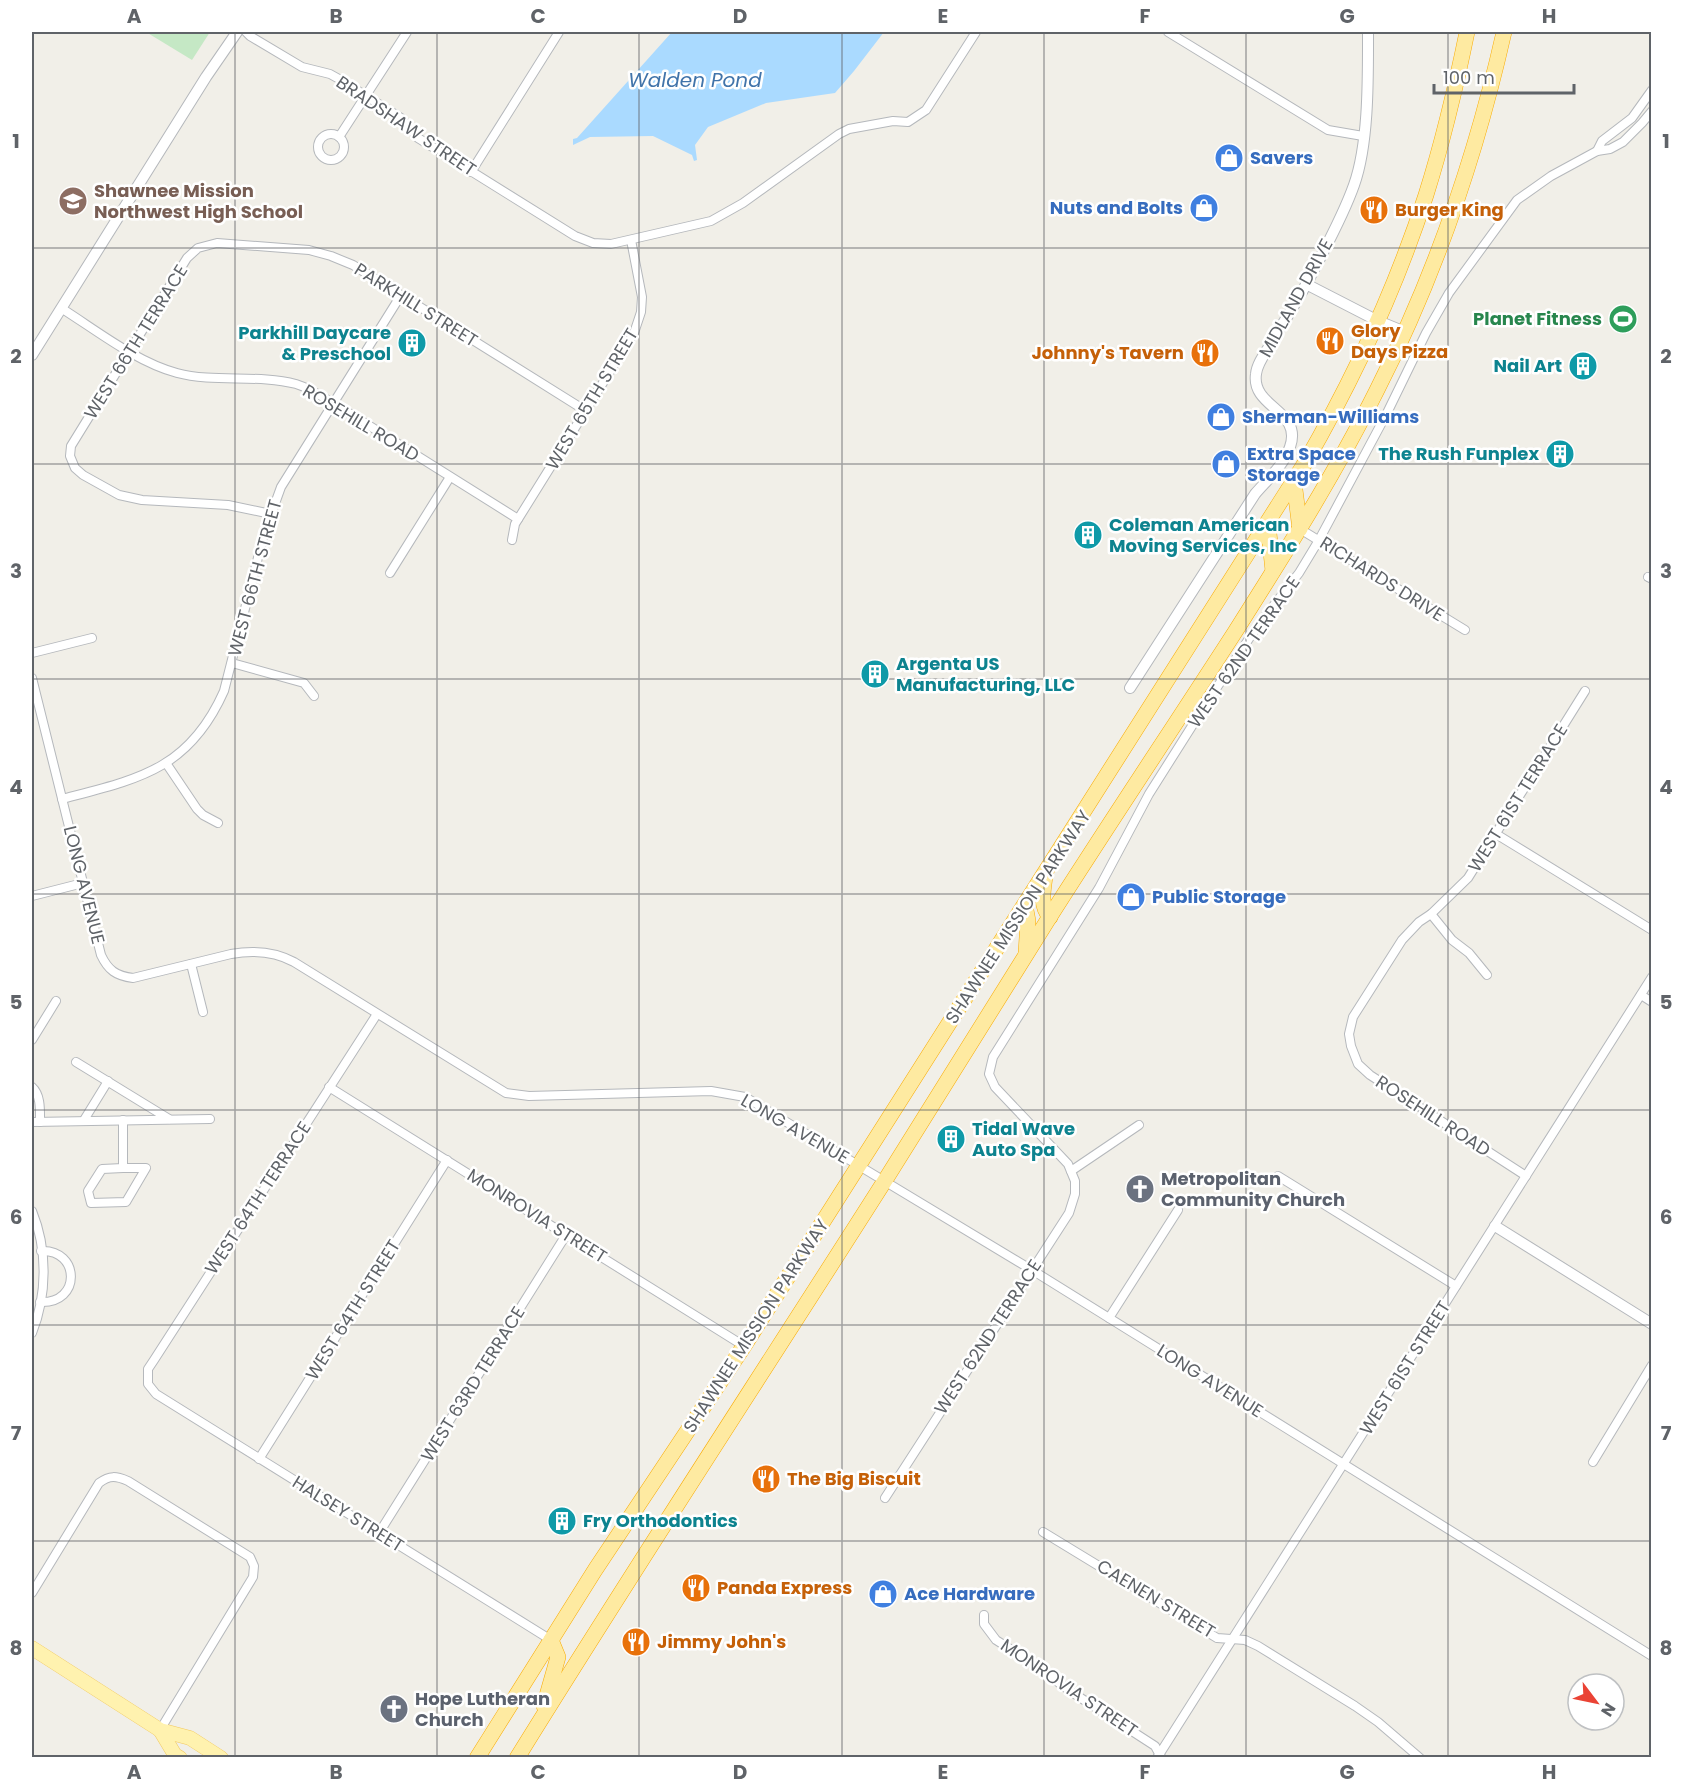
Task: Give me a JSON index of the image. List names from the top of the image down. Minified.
{"streets":{"highway":["SHAWNEE MISSION PARKWAY"],"street":["BRADSHAW STREET","MIDLAND DRIVE","PARKHILL STREET","WEST 66TH TERRACE","WEST 65TH STREET","ROSEHILL ROAD","WEST 66TH STREET","RICHARDS DRIVE","WEST 62ND TERRACE","WEST 61ST TERRACE","LONG AVENUE","WEST 64TH TERRACE","MONROVIA STREET","WEST 64TH STREET","WEST 61ST STREET","WEST 63RD TERRACE","HALSEY STREET","CAENEN STREET"]},"crossings":[["BRADSHAW STREET","WEST 65TH STREET"],["PARKHILL STREET","WEST 66TH TERRACE"],["PARKHILL STREET","WEST 65TH STREET"],["PARKHILL STREET","WEST 66TH STREET"],["WEST 66TH TERRACE","ROSEHILL ROAD"],["WEST 66TH TERRACE","WEST 66TH STREET"],["WEST 65TH STREET","ROSEHILL ROAD"],["ROSEHILL ROAD","WEST 66TH STREET"],["ROSEHILL ROAD","WEST 61ST TERRACE"],["ROSEHILL ROAD","WEST 61ST STREET"],["WEST 66TH STREET","LONG AVENUE"],["RICHARDS DRIVE","WEST 62ND TERRACE"],["RICHARDS DRIVE","SHAWNEE MISSION PARKWAY"],["WEST 62ND TERRACE","LONG AVENUE"],["LONG AVENUE","SHAWNEE MISSION PARKWAY"],["LONG AVENUE","WEST 64TH TERRACE"],["LONG AVENUE","WEST 61ST STREET"],["SHAWNEE MISSION PARKWAY","MONROVIA STREET"],["SHAWNEE MISSION PARKWAY","HALSEY STREET"],["WEST 64TH TERRACE","MONROVIA STREET"],["WEST 64TH TERRACE","HALSEY STREET"],["MONROVIA STREET","WEST 64TH STREET"],["MONROVIA STREET","WEST 61ST STREET"],["MONROVIA STREET","WEST 63RD TERRACE"],["WEST 64TH STREET","HALSEY STREET"],["WEST 61ST STREET","CAENEN STREET"],["WEST 63RD TERRACE","HALSEY STREET"]],"water":["Walden Pond"],"places":{"shop":["Savers","Nuts and Bolts","Sherman-Williams","Extra Space Storage","Public Storage","Ace Hardware"],"school or university":["Shawnee Mission Northwest High School"],"restaurant":["Burger King","Glory Days Pizza","Johnny's Tavern","The Big Biscuit","Panda Express","Jimmy John's"],"sports":["Planet Fitness"],"building":["Parkhill Daycare & Preschool","Nail Art","The Rush Funplex","Coleman American Moving Services, Inc","Argenta US Manufacturing, LLC","Tidal Wave Auto Spa","Fry Orthodontics"],"church":["Metropolitan Community Church","Hope Lutheran Church"]},"scale_bar":"100 m","north":"bottom right","grid":{"columns":["A","B","C","D","E","F","G","H"],"rows":["1","2","3","4","5","6","7","8"]}}
